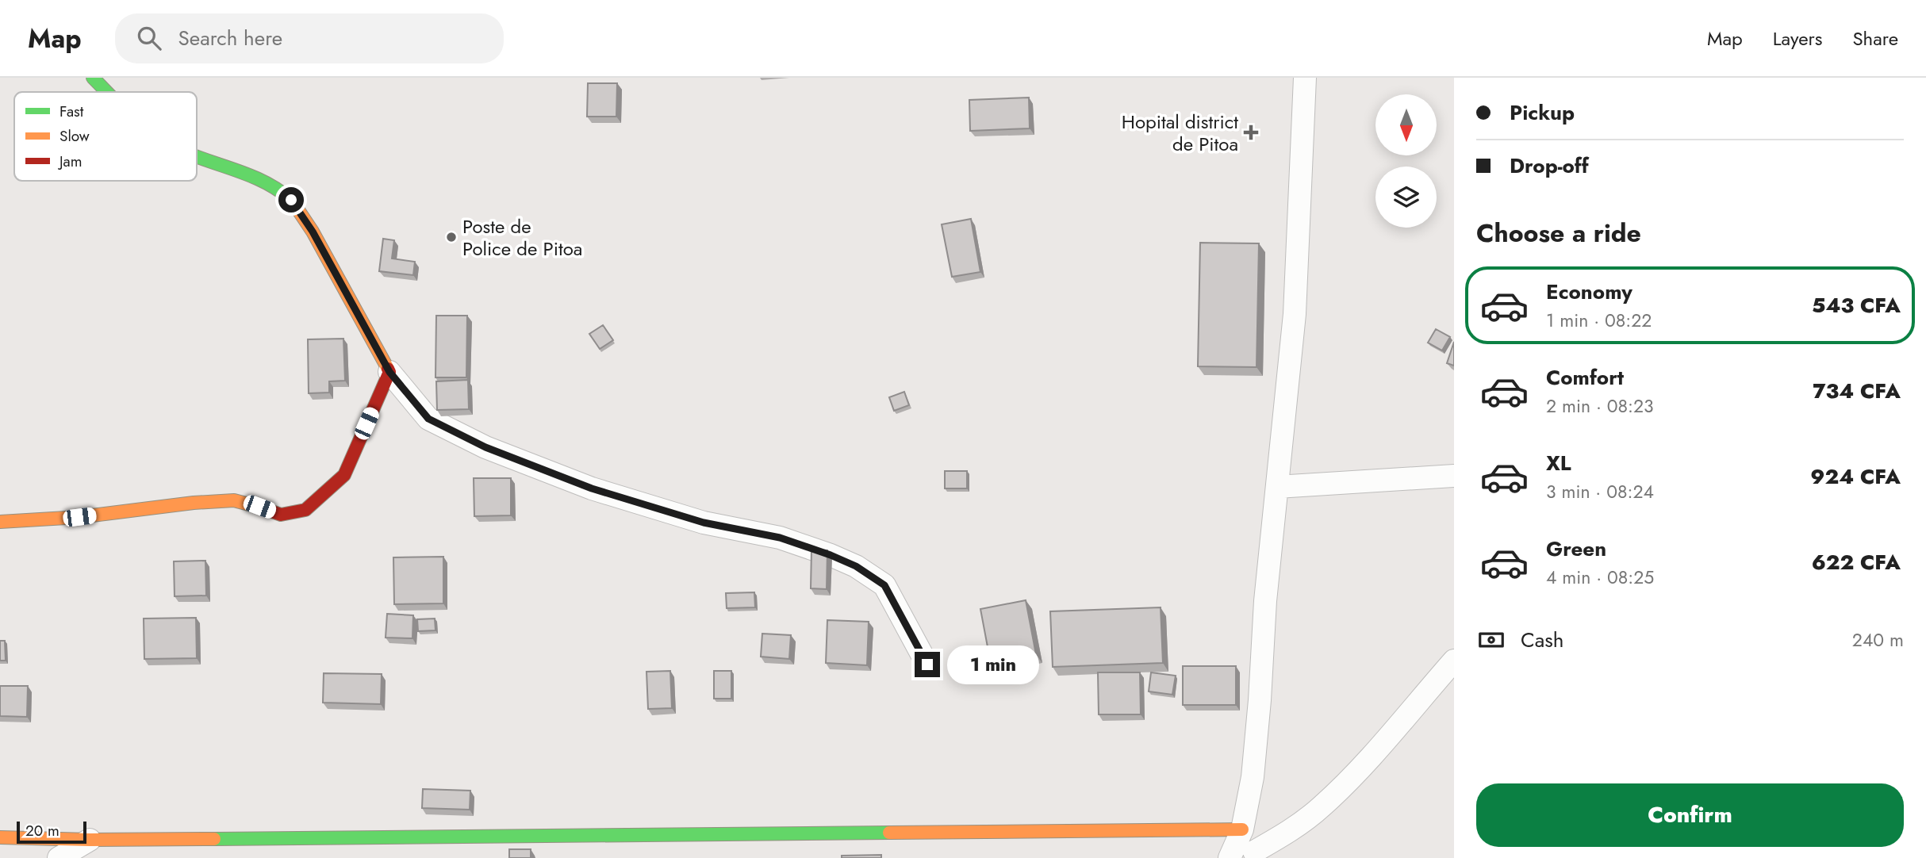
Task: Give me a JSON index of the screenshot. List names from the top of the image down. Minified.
{"places":{"health":["Hopital district de Pitoa"],"other":["Poste de Police de Pitoa"]},"legend":["Fast","Slow","Jam"],"scale_bar":"20 m","north":"bottom","page":{"header":"Map","search":"Search here","nav":["Map","Layers","Share"],"banner":["Pickup","Drop-off"],"heading":"Choose a ride","list":[{"name":"Economy","note":"1 min · 08:22","value":"543 CFA"},{"name":"Comfort","note":"2 min · 08:23","value":"734 CFA"},{"name":"XL","note":"3 min · 08:24","value":"924 CFA"},{"name":"Green","note":"4 min · 08:25","value":"622 CFA"}],"pay":["Cash","240 m"],"bubble":"1 min","buttons":"Confirm","scale":"20 m"}}
